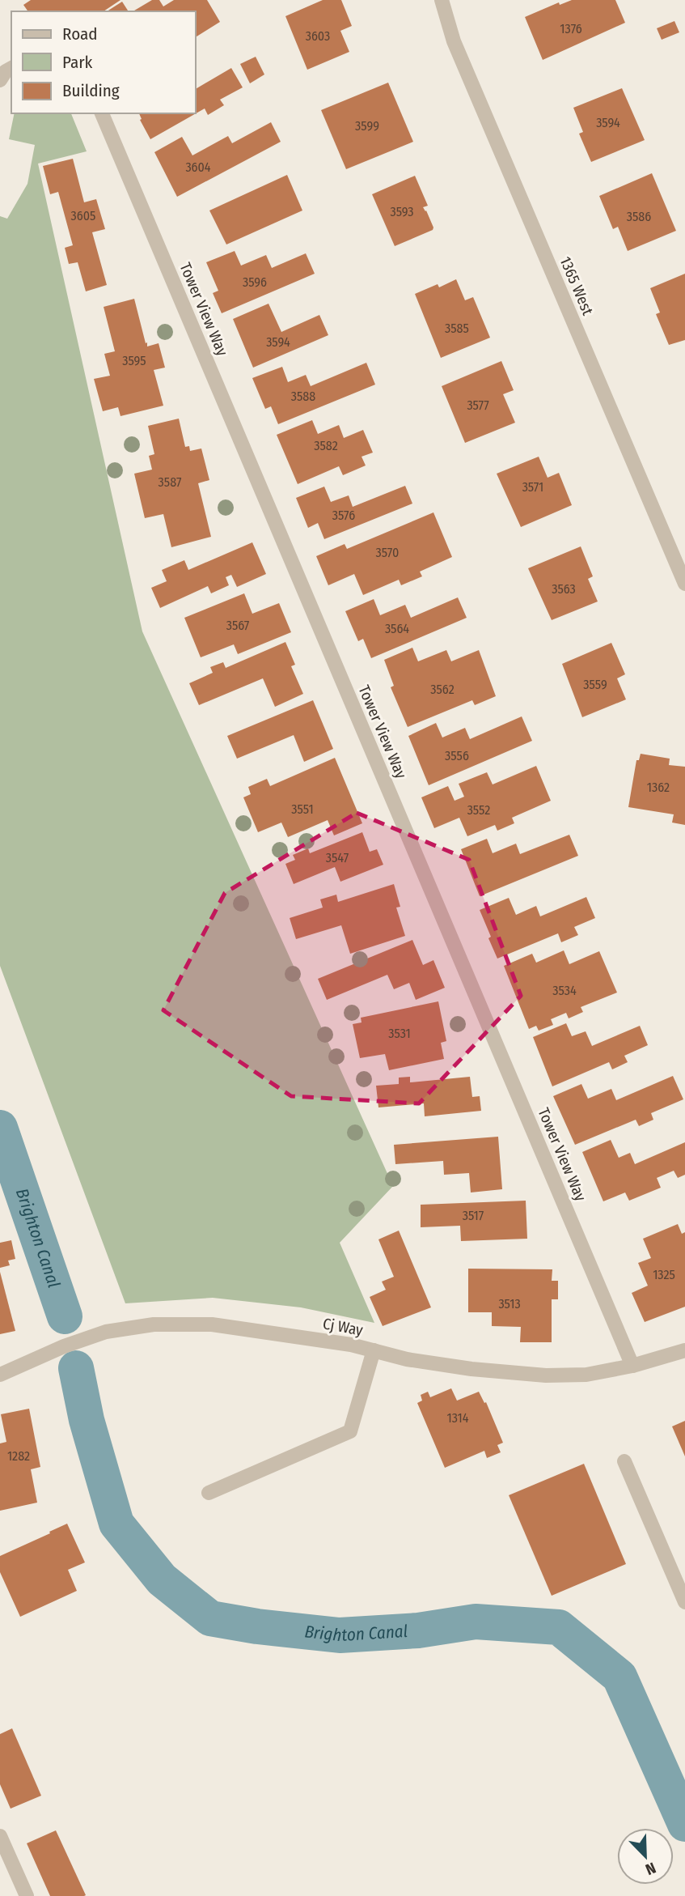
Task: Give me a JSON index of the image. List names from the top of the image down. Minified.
{"streets":{"street":["1365 West","Tower View Way","Cj Way"]},"crossings":[["Tower View Way","Cj Way"]],"water":["Brighton Canal"],"house_numbers":["1376","3603","3594","3599","3604","3593","3605","3586","3596","3585","3594","3595","3588","3577","3582","3587","3571","3576","3570","3563","3567","3564","3559","3562","3556","1362","3551","3552","3547","3534","3531","3517","1325","3513","1314","1282"],"legend":["Road","Park","Building"],"north":"bottom right"}
